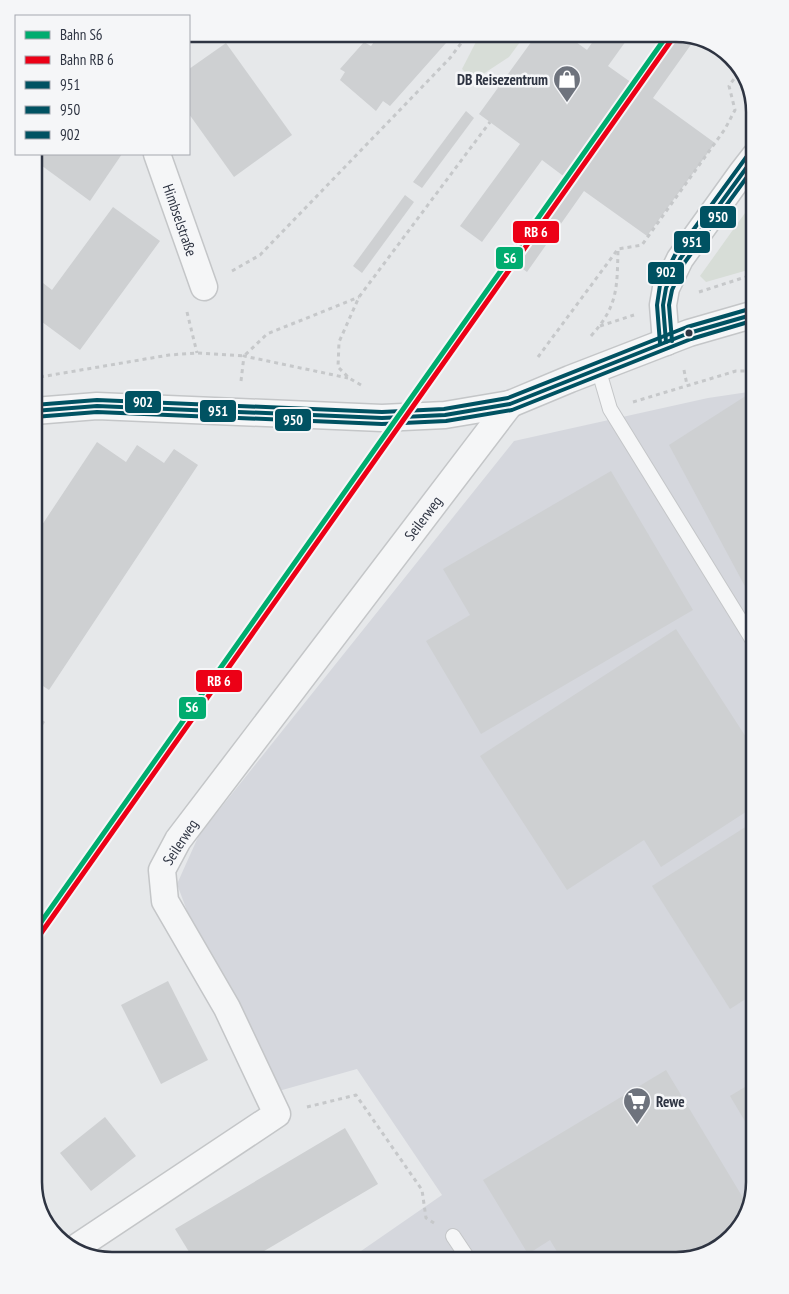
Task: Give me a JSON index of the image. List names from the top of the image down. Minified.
{"streets":{"street":["Himbselstraße","Seilerweg"]},"places":{"shop":["DB Reisezentrum"],"supermarket":["Rewe"]},"lines":["rail line S6","transit line 902","transit line 951","transit line 950"],"legend":["Bahn S6","Bahn RB 6","951","950","902"]}
